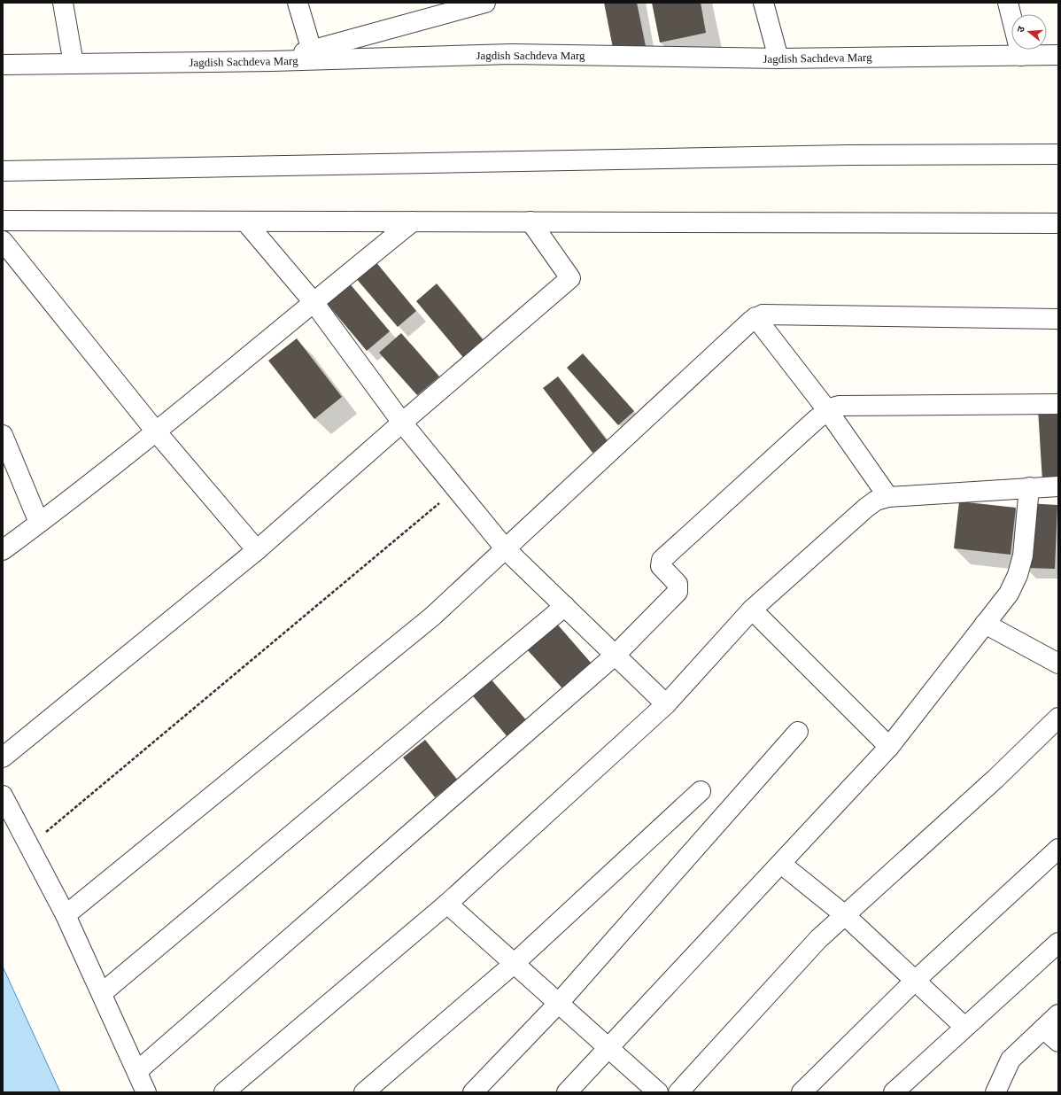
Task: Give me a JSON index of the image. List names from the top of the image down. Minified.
{"streets":{"street":["Jagdish Sachdeva Marg"]},"north":"left"}
